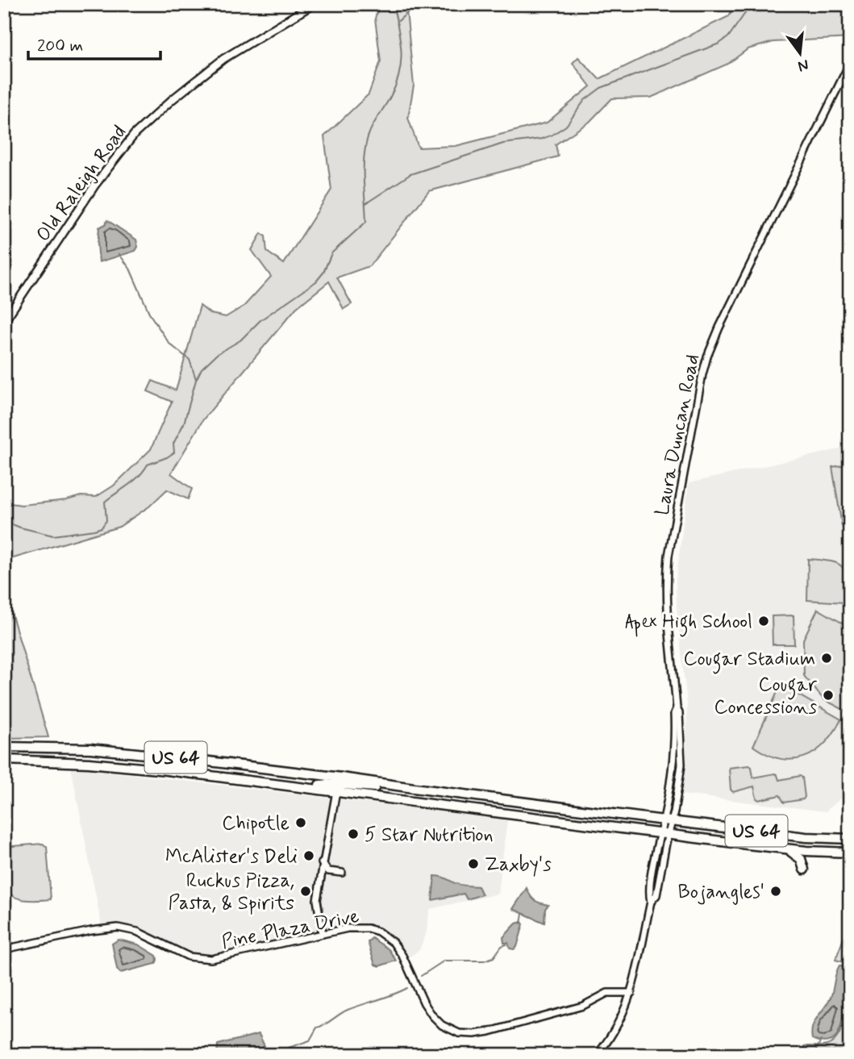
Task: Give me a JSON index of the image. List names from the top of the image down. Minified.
{"streets":{"highway":["US 64"],"main road":["Old Raleigh Road"],"street":["Laura Duncan Road","Pine Plaza Drive"]},"crossings":[["Laura Duncan Road","US 64"],["Laura Duncan Road","Pine Plaza Drive"]],"places":["Apex High School","Cougar Stadium","Cougar Concessions","Chipotle","5 Star Nutrition","McAlister's Deli","Zaxby's","Ruckus Pizza, Pasta, & Spirits","Bojangles'"],"scale_bar":"200 m","north":"bottom"}
